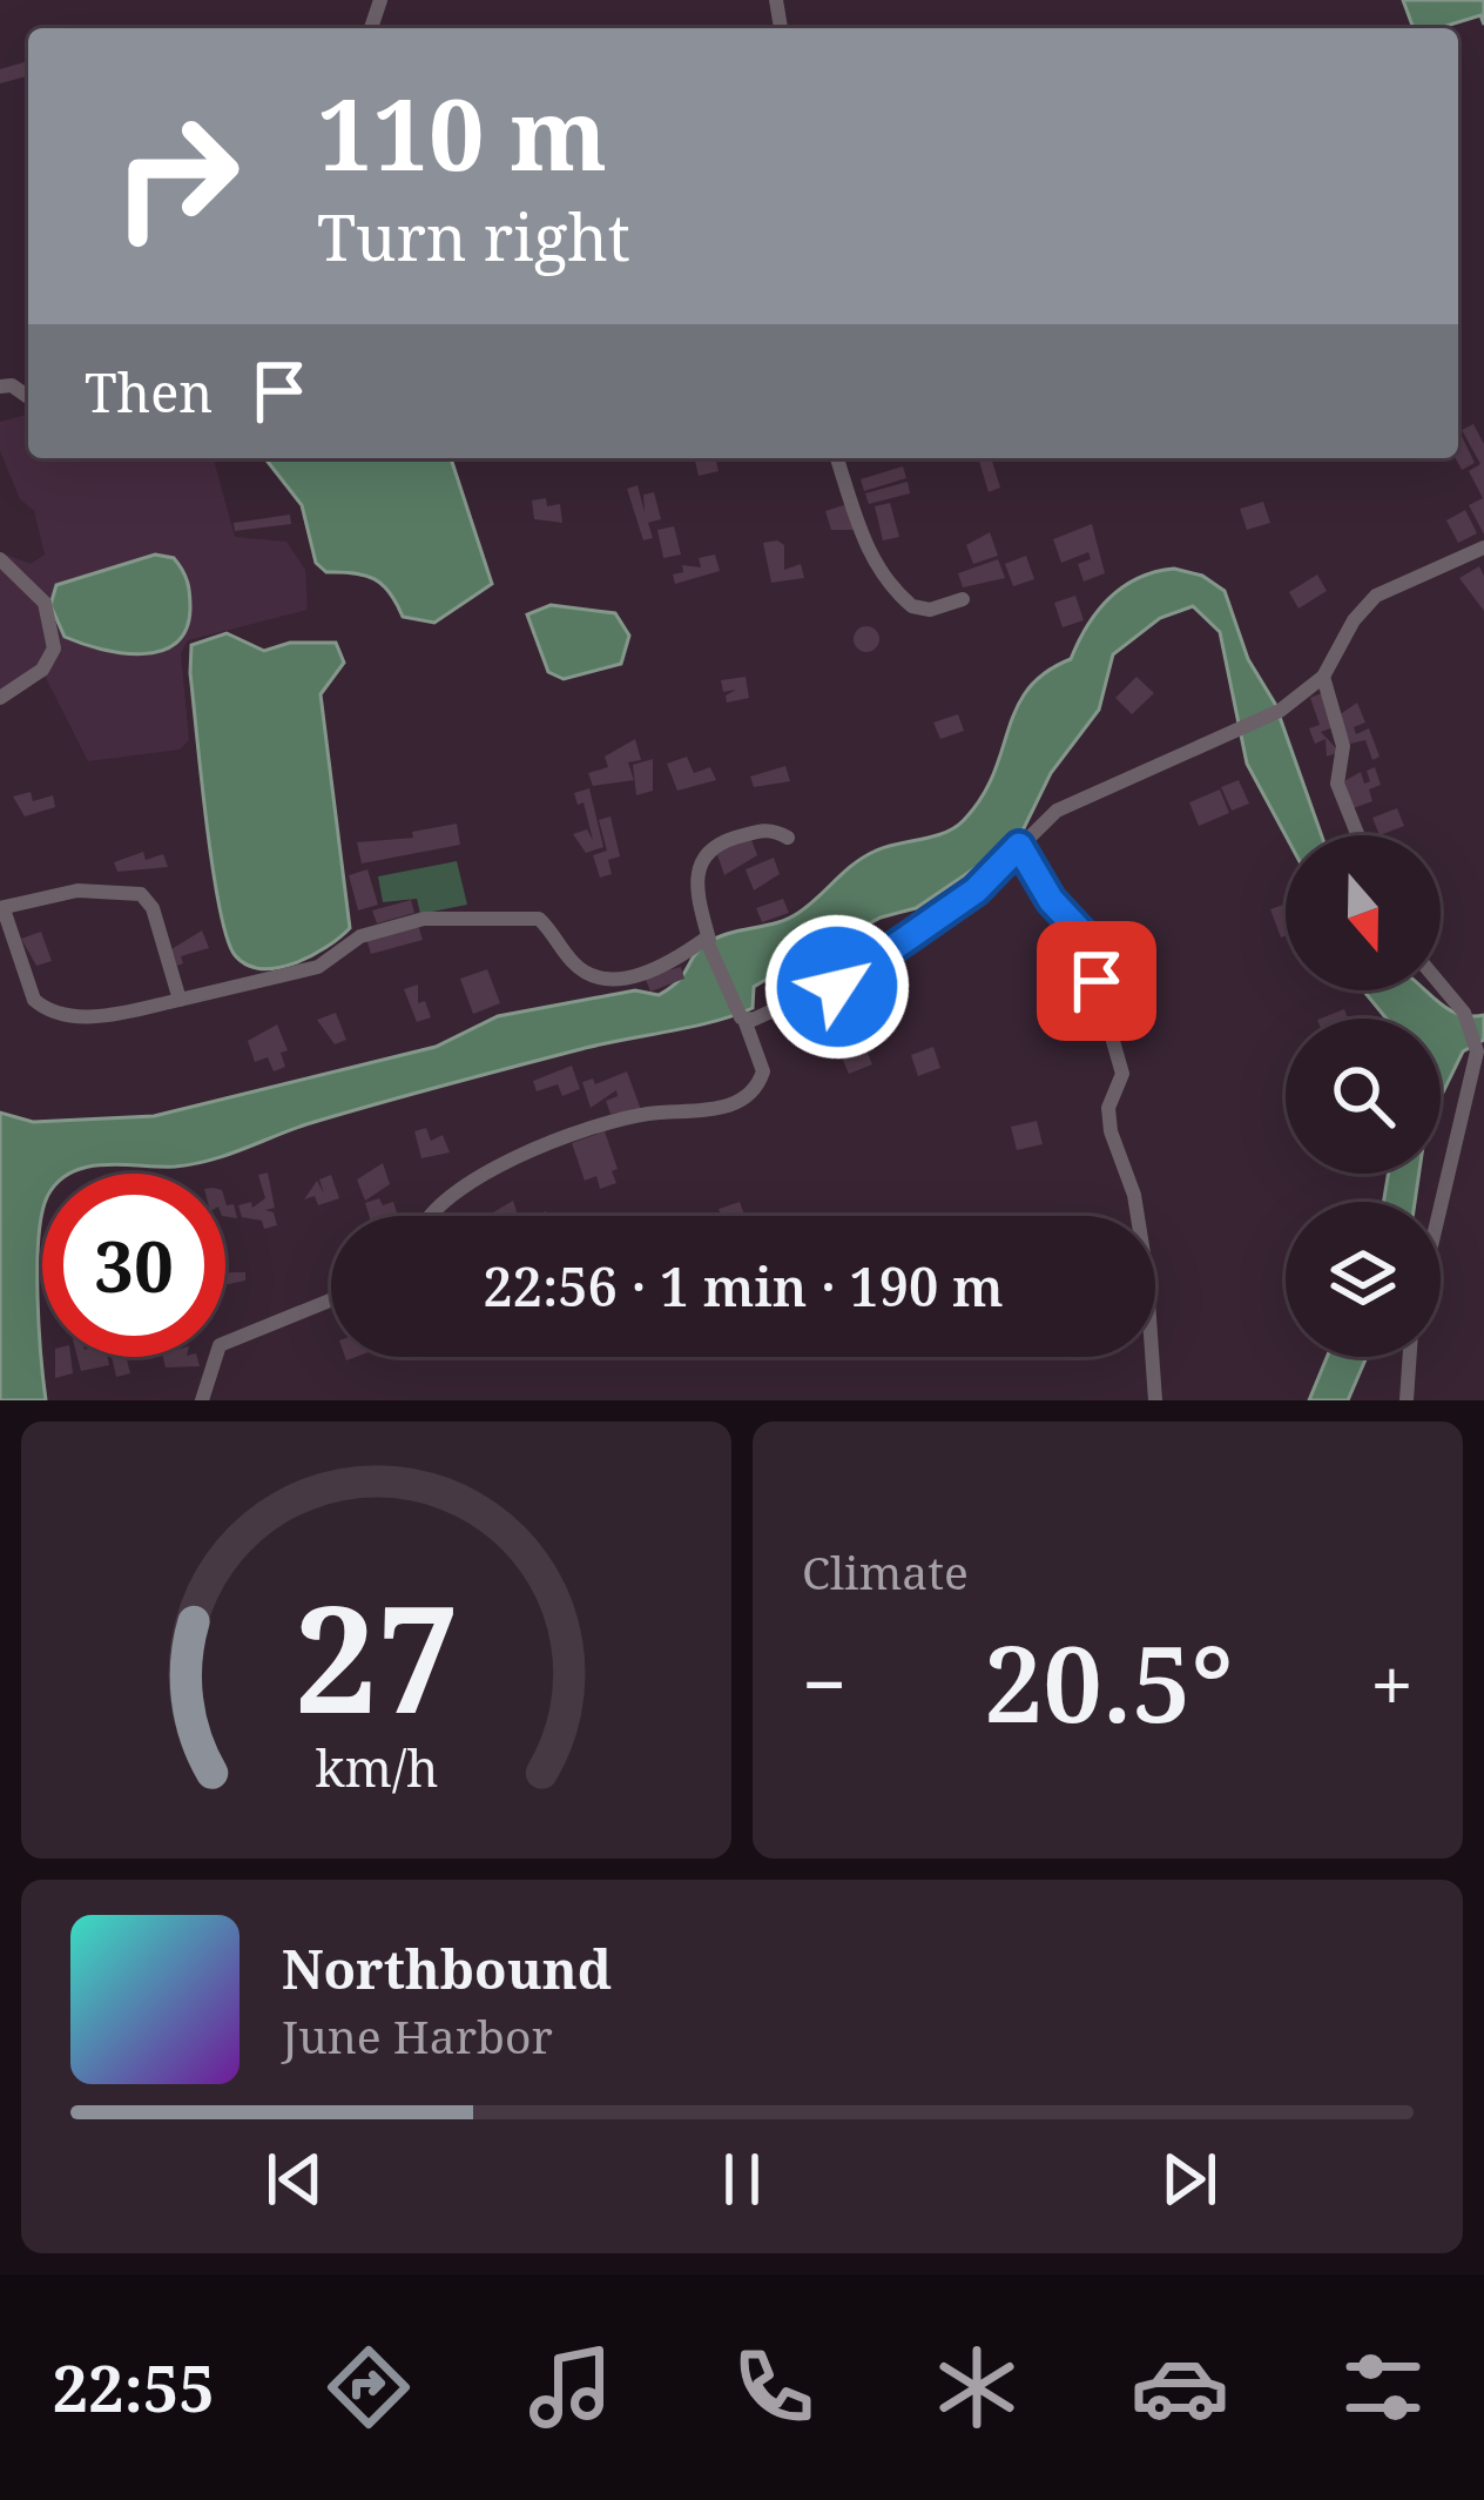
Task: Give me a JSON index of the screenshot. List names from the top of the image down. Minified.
{"north":"bottom","page":{"turn":["110 m","Turn right"],"then":"Then","limit":"30","trip":"22:56 · 1 min · 190 m","tile":"Climate","heat":["−","20.5°","+"],"song":["Northbound","June Harbor"],"tabs":"22:55","gauge":["27","km/h"]}}
